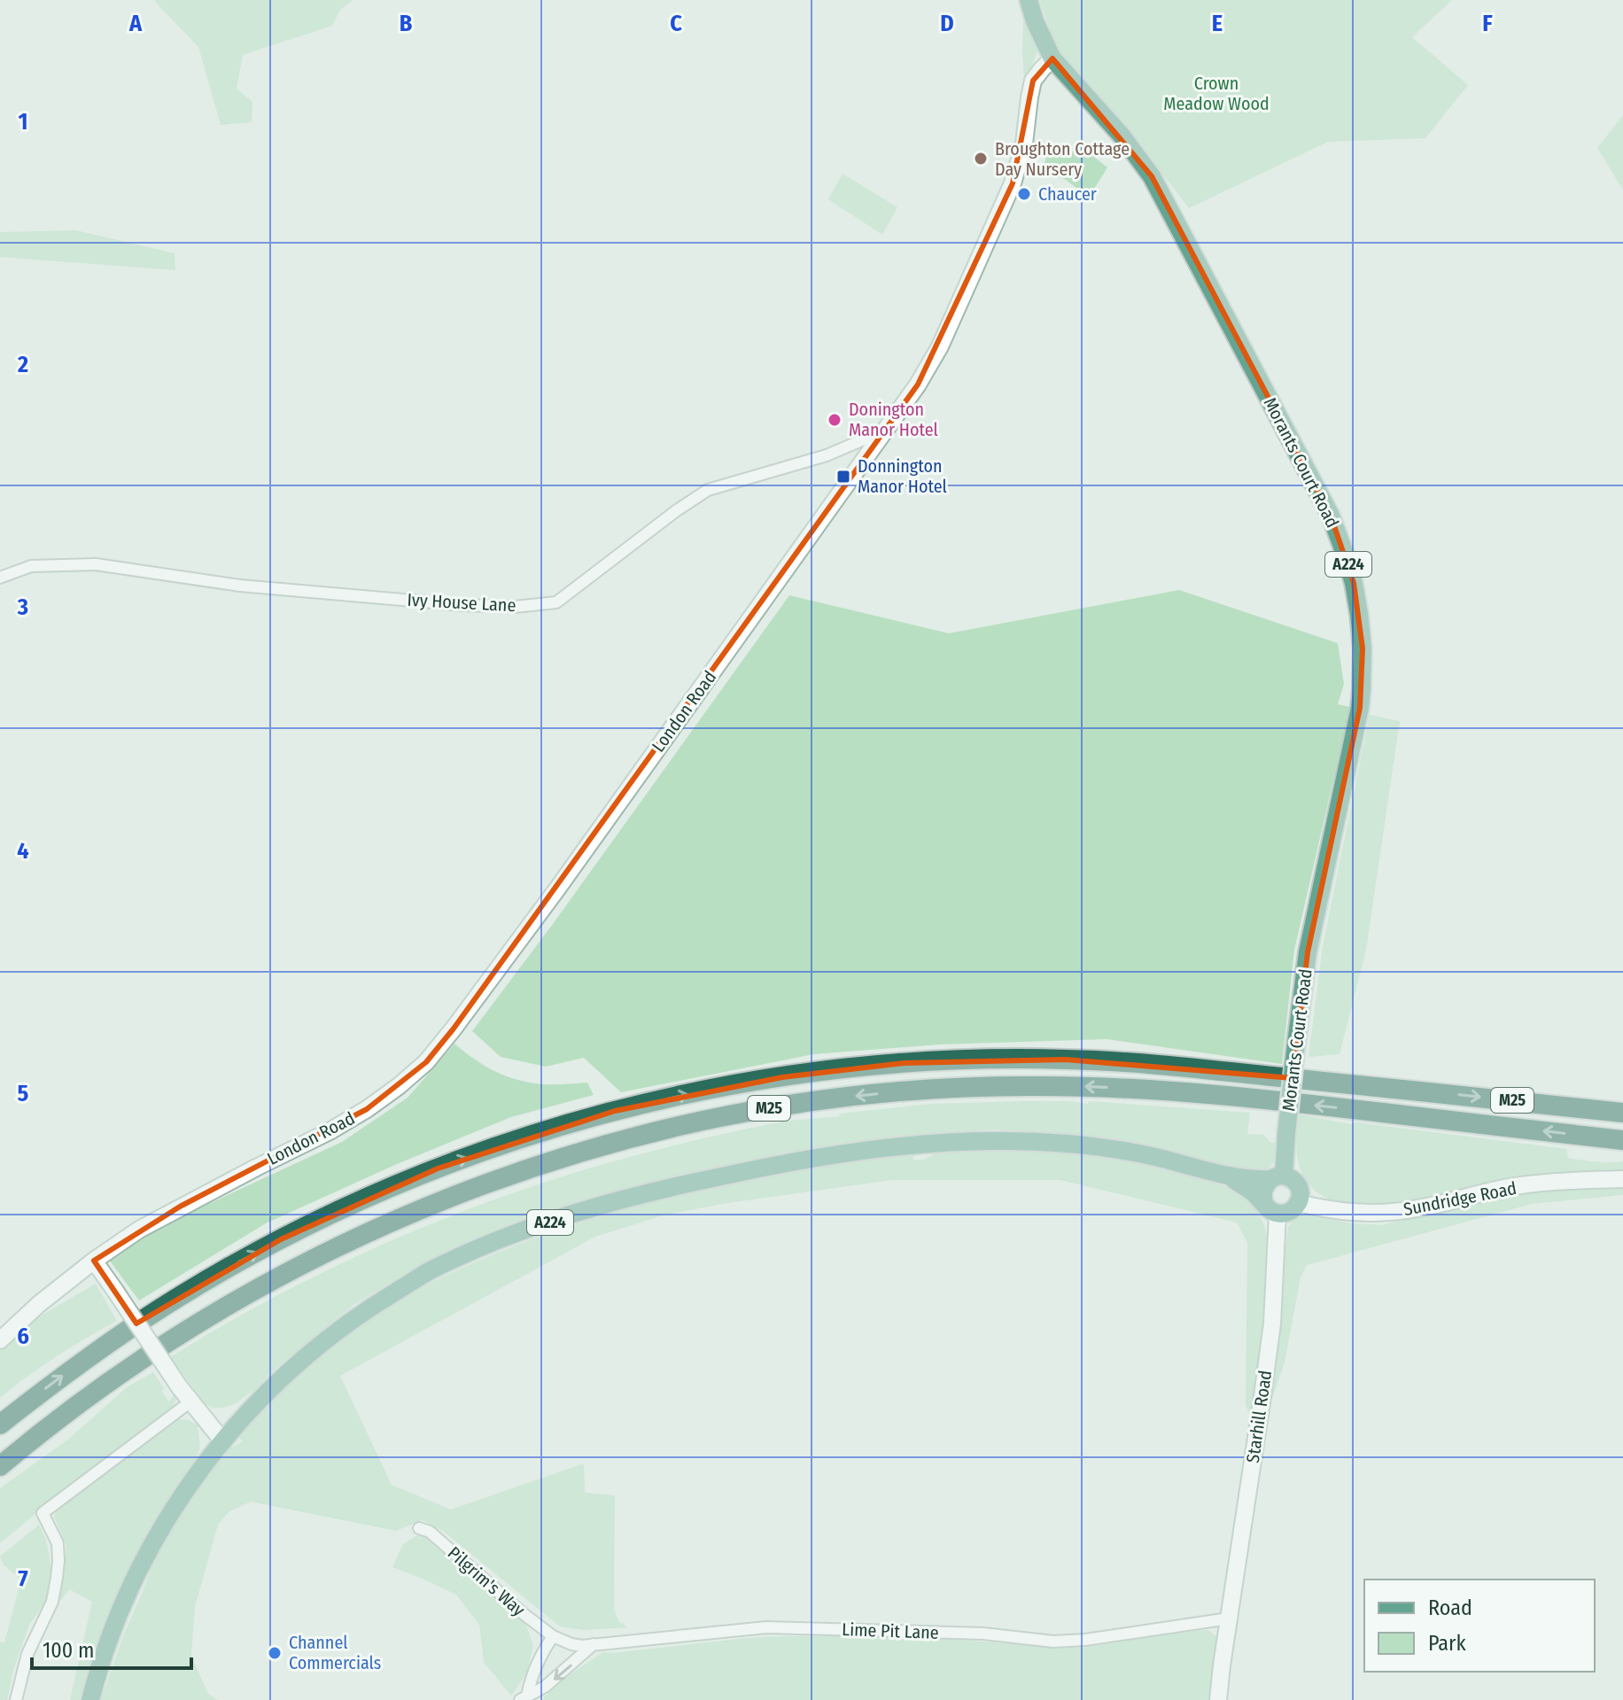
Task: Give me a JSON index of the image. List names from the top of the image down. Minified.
{"streets":{"highway":["M25"],"main road":["Morants Court Road","A224"],"street":["Ivy House Lane","London Road","Sundridge Road","Starhill Road","Pilgrim's Way","Lime Pit Lane"]},"crossings":[["Morants Court Road","A224"],["Morants Court Road","London Road"],["Morants Court Road","Sundridge Road"],["Morants Court Road","Starhill Road"],["A224","London Road"],["A224","Sundridge Road"],["A224","Starhill Road"],["Ivy House Lane","London Road"],["Sundridge Road","Starhill Road"],["Starhill Road","Lime Pit Lane"],["Pilgrim's Way","Lime Pit Lane"]],"parks":["Crown Meadow Wood"],"places":{"other":["Broughton Cottage Day Nursery","Chaucer","Donington Manor Hotel","Channel Commercials"],"transit":["Donnington Manor Hotel"]},"legend":["Road","Park"],"scale_bar":"100 m","grid":{"columns":["A","B","C","D","E","F"],"rows":["1","2","3","4","5","6","7"]}}
